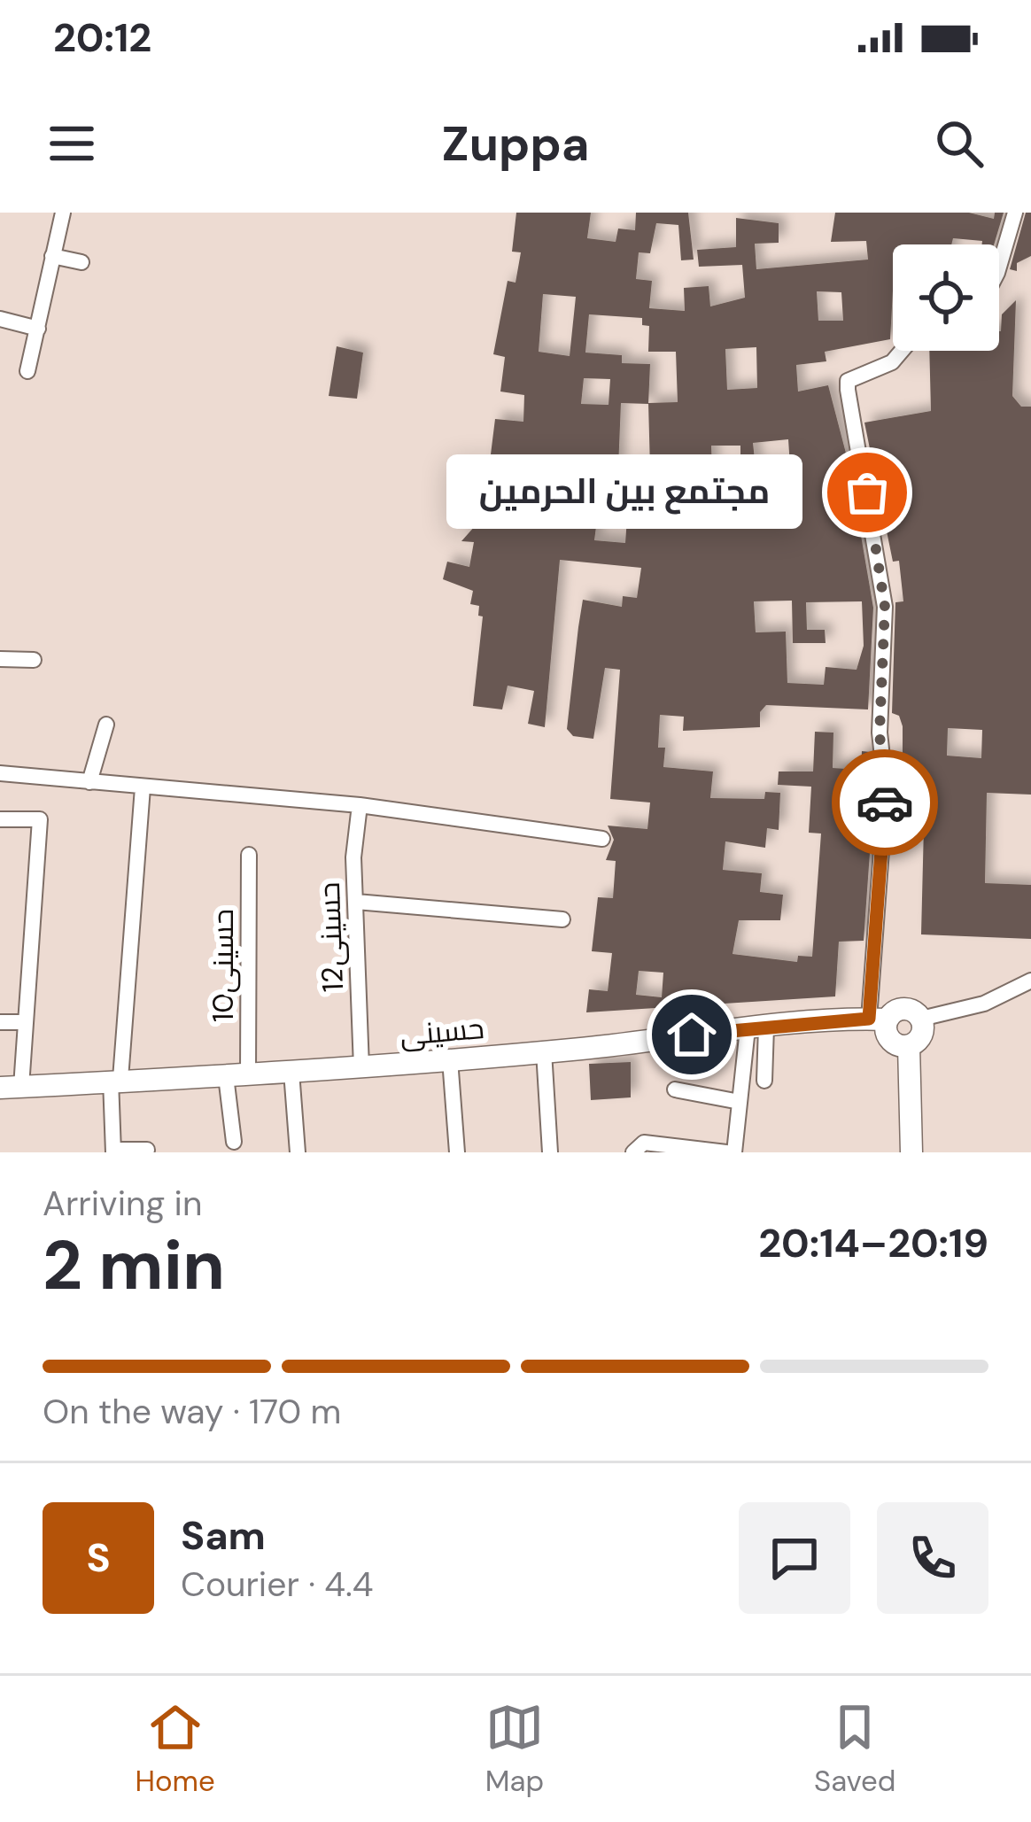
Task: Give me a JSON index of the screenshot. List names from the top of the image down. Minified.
{"streets":{"street":["حسینی12","حسینی10","حسینی"]},"crossings":[["حسینی12","حسینی"],["حسینی10","حسینی"]],"places":["مجتمع بین الحرمین"],"page":{"status":"20:12","header":"Zuppa","bubble":"مجتمع بین الحرمین","heading":["2 min","Arriving in","20:14–20:19"],"panel":["Sam","Courier · 4.4"],"bar":"On the way · 170 m","round":"S","tabs":["Home","Map","Saved"]}}
